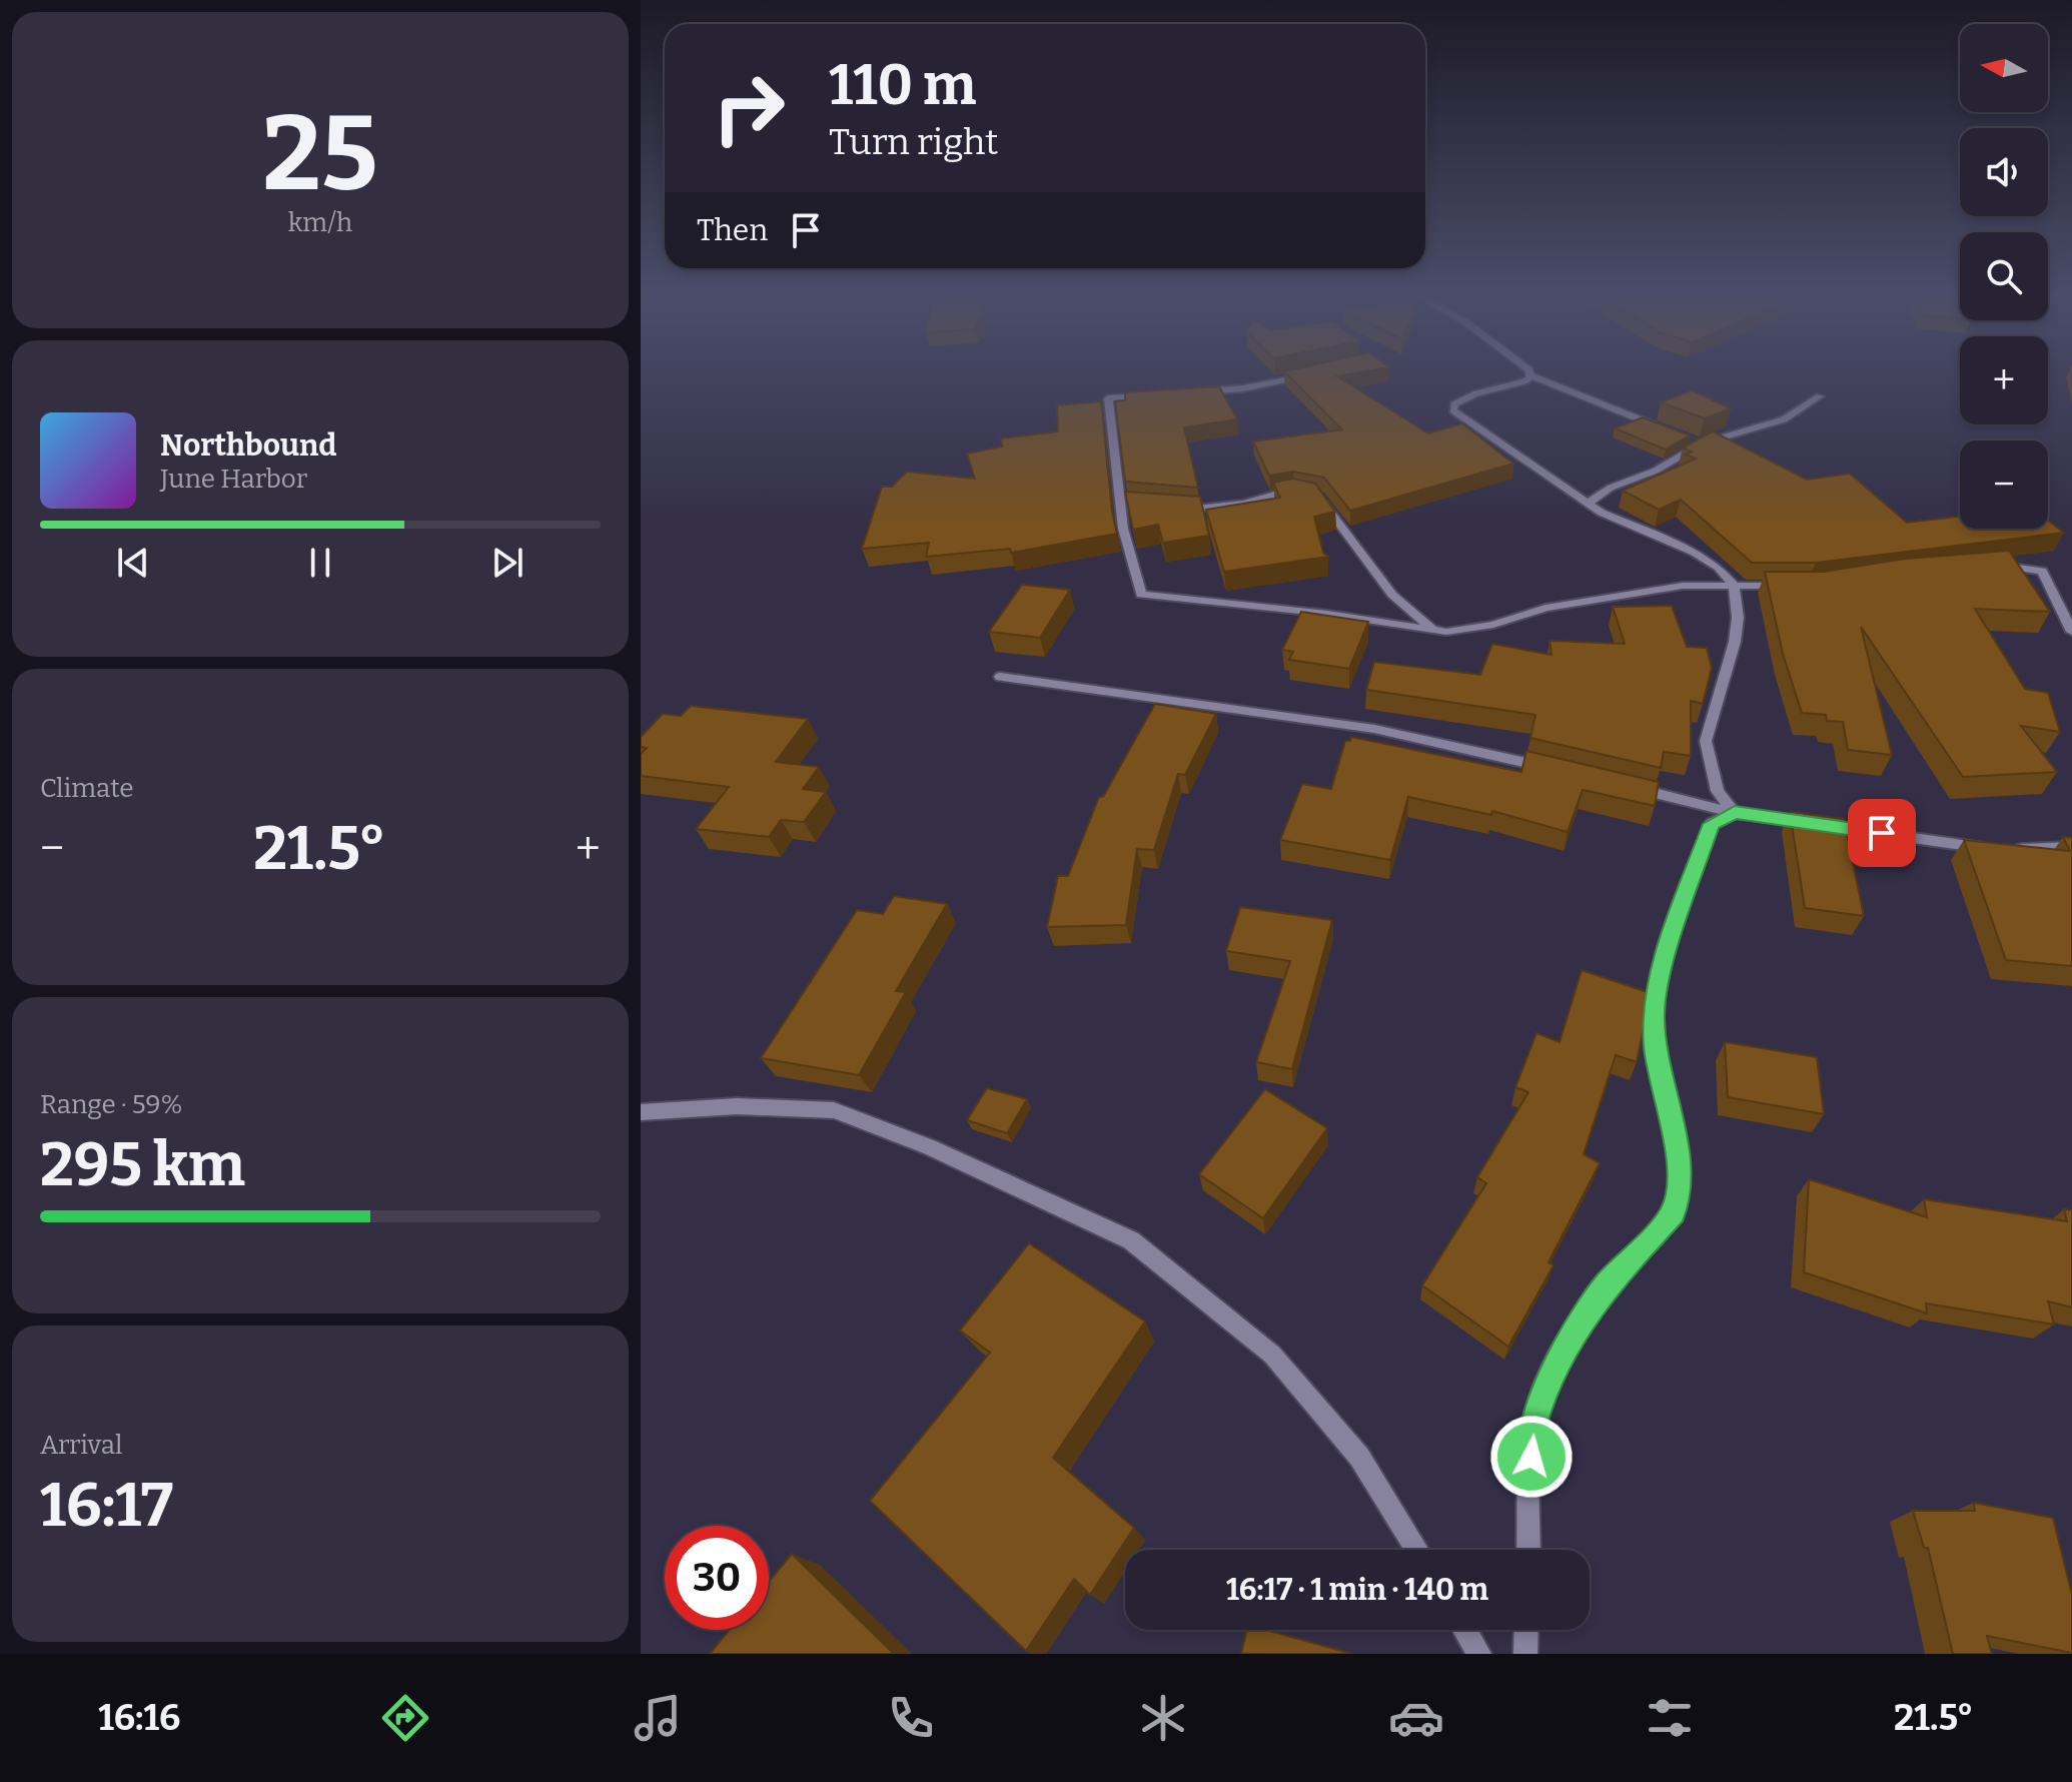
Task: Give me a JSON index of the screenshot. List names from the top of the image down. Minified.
{"north":"left","page":{"tile":[["25","km/h"],"Climate",["Range · 59%","295 km"],["Arrival","16:17"]],"map_buttons":["+","−"],"turn":["110 m","Turn right"],"then":"Then","song":["Northbound","June Harbor"],"heat":["−","21.5°","+"],"limit":"30","trip":"16:17 · 1 min · 140 m","tabs":["16:16","21.5°"]}}
